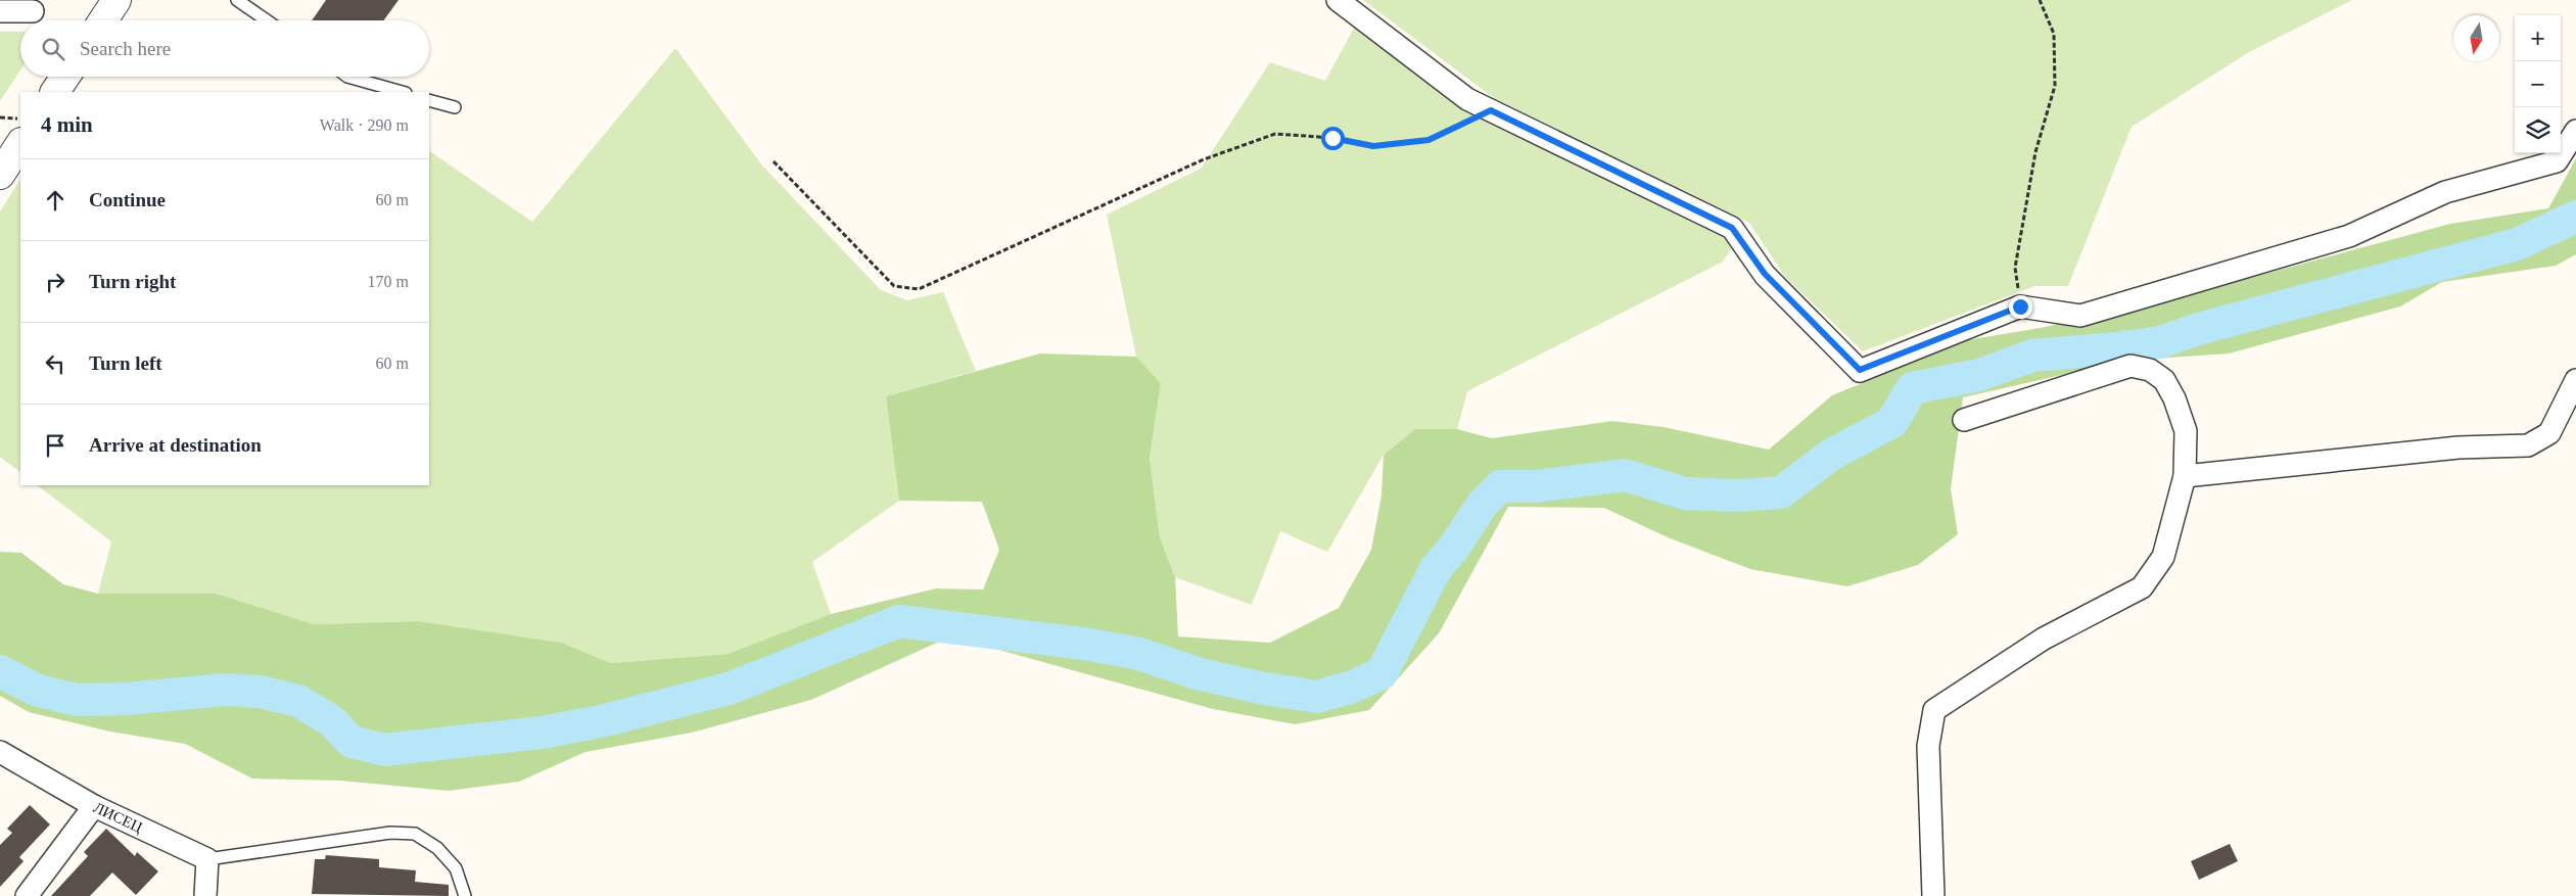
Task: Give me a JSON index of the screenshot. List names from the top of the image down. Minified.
{"streets":{"street":["ЛИСЕЦ"]},"north":"bottom","page":{"map_buttons":["+","−"],"search":"Search here","heading":["4 min","Walk · 290 m"],"list":[["Continue","60 m"],["Turn right","170 m"],["Turn left","60 m"],"Arrive at destination"]}}
